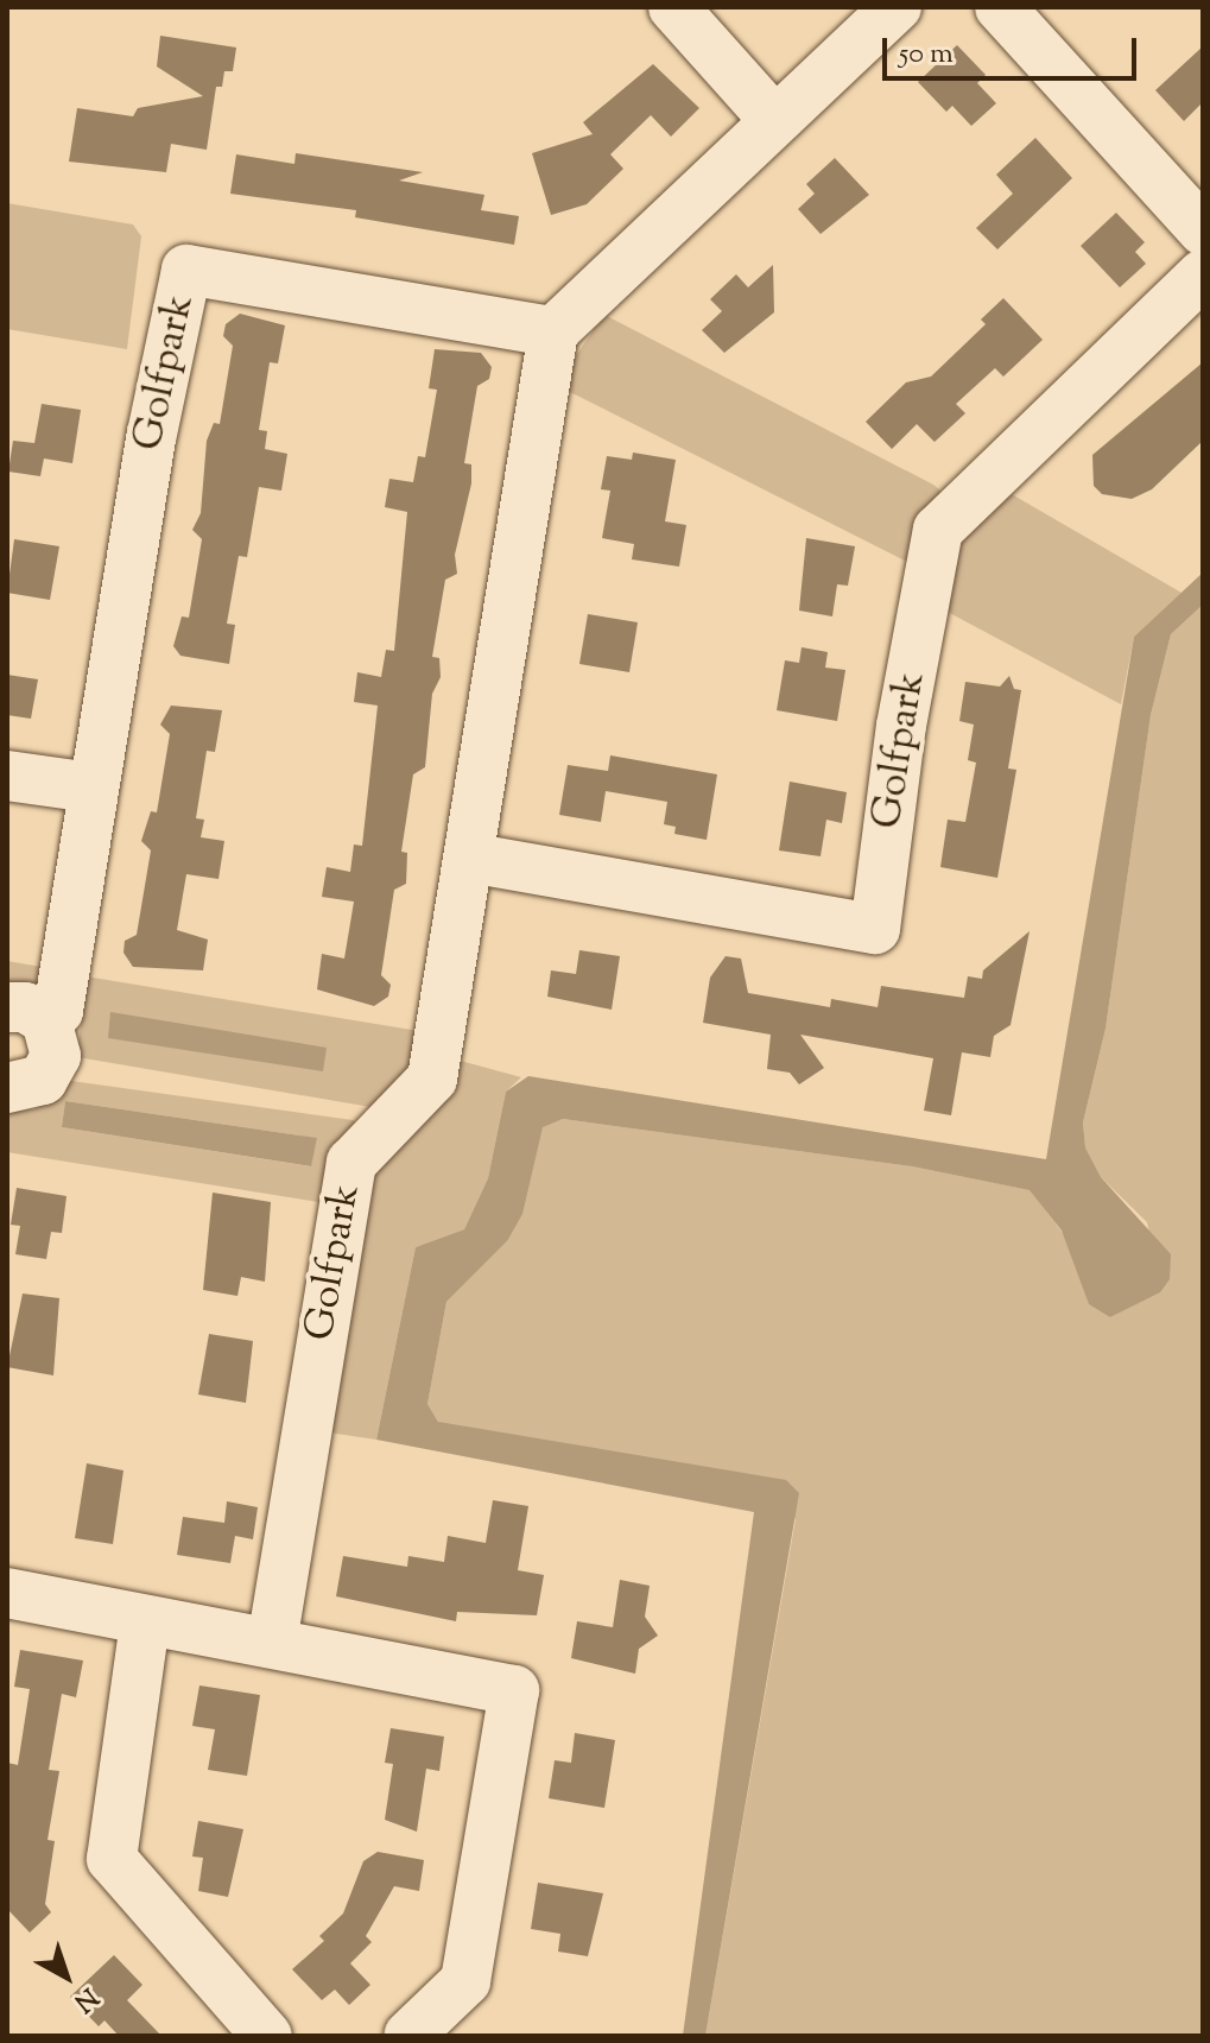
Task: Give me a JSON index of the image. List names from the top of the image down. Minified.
{"streets":{"street":["Golfpark"]},"scale_bar":"50 m","north":"bottom right"}
